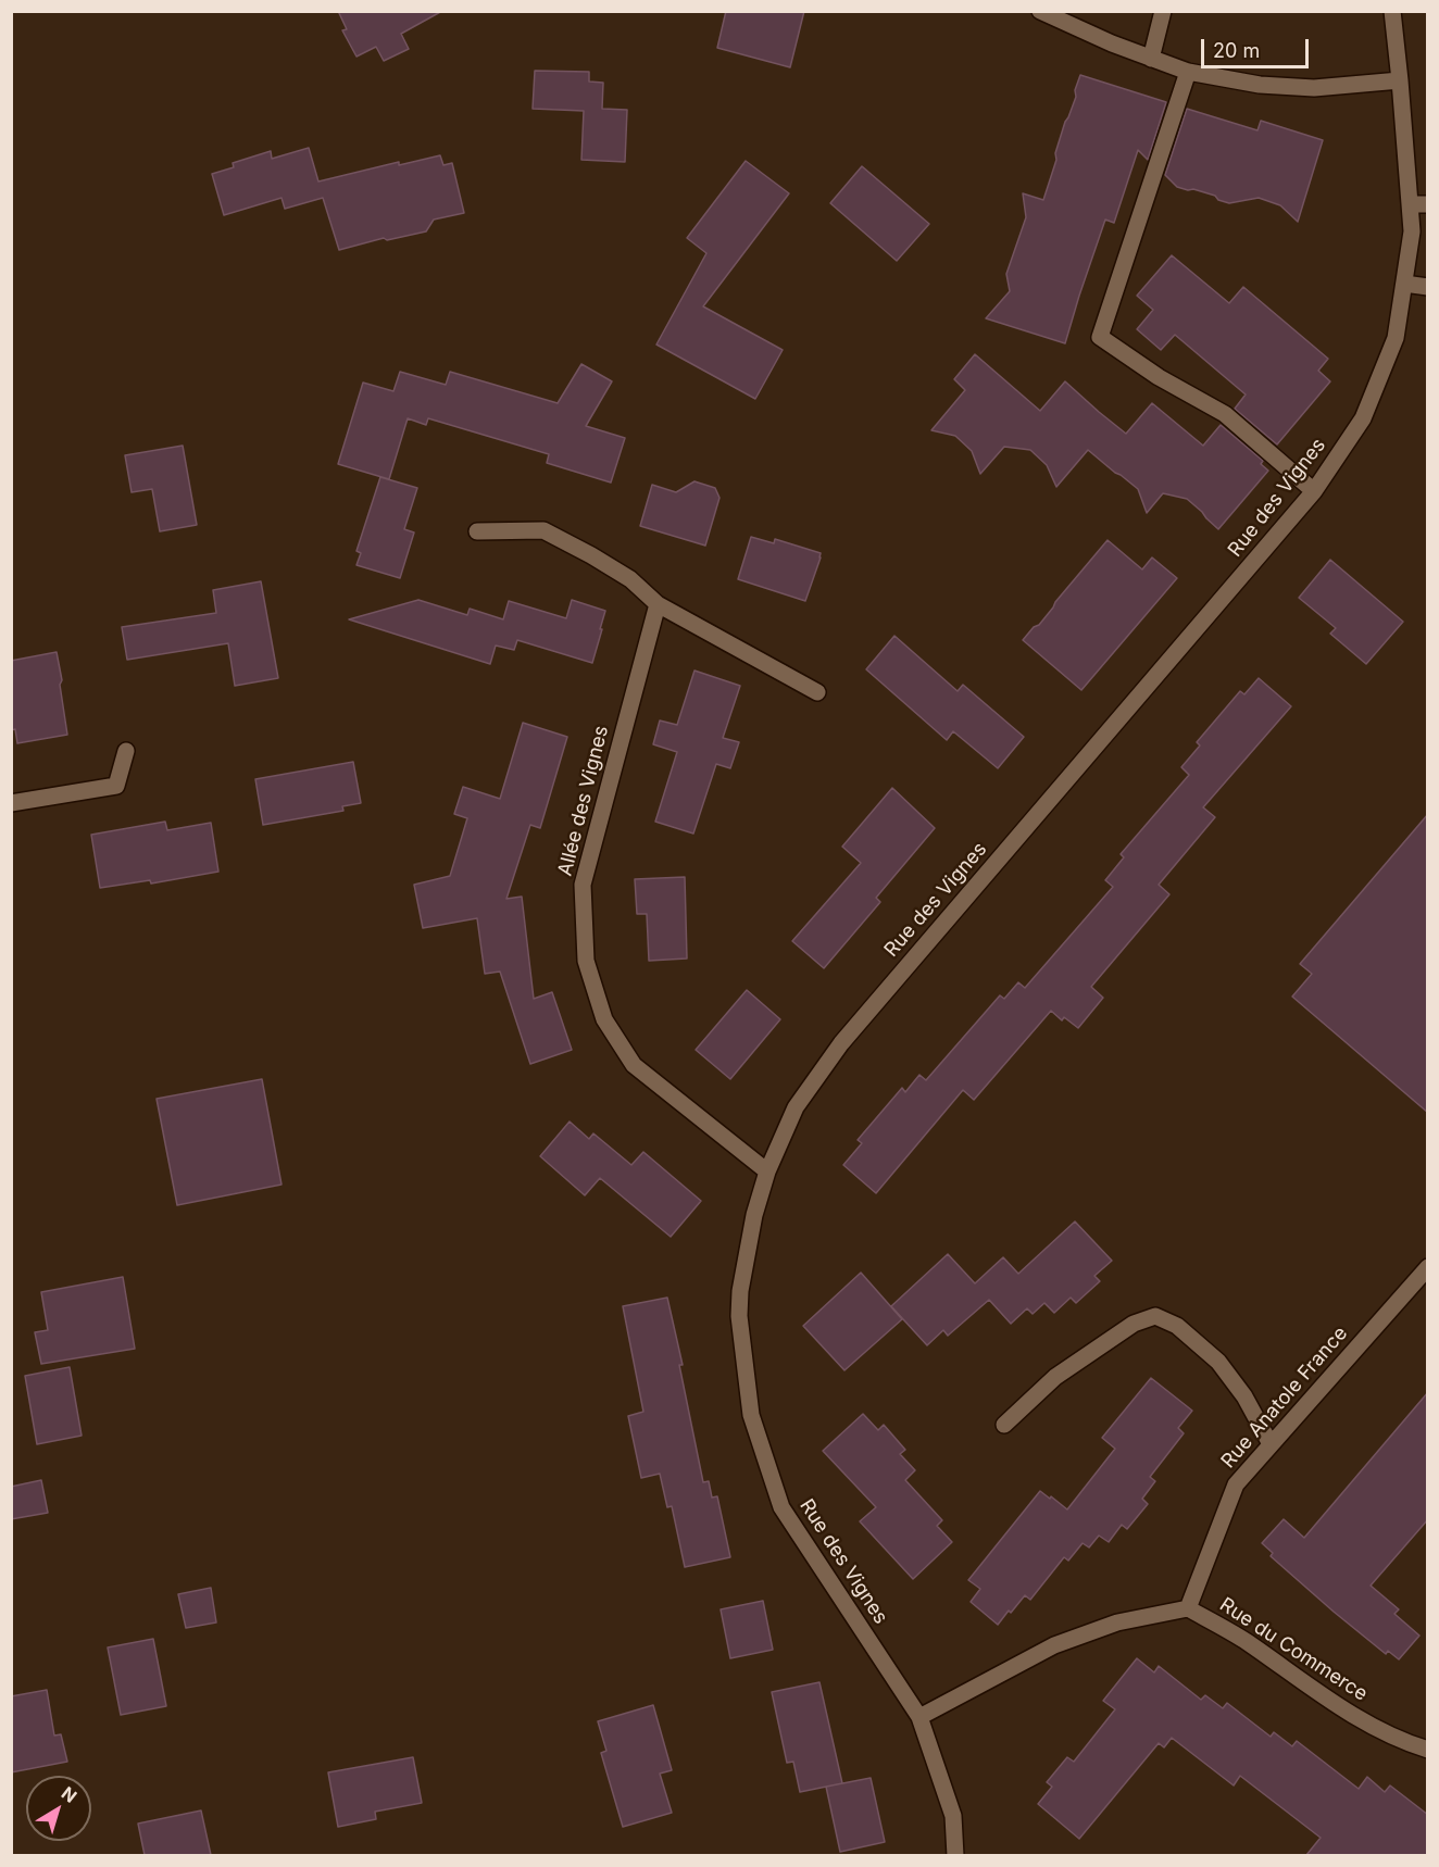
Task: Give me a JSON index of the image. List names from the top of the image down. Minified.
{"streets":{"street":["Rue des Vignes","Allée des Vignes","Rue Anatole France","Rue du Commerce"]},"crossings":[["Rue des Vignes","Allée des Vignes"],["Rue des Vignes","Rue du Commerce"],["Rue Anatole France","Rue du Commerce"]],"scale_bar":"20 m","north":"top right"}
